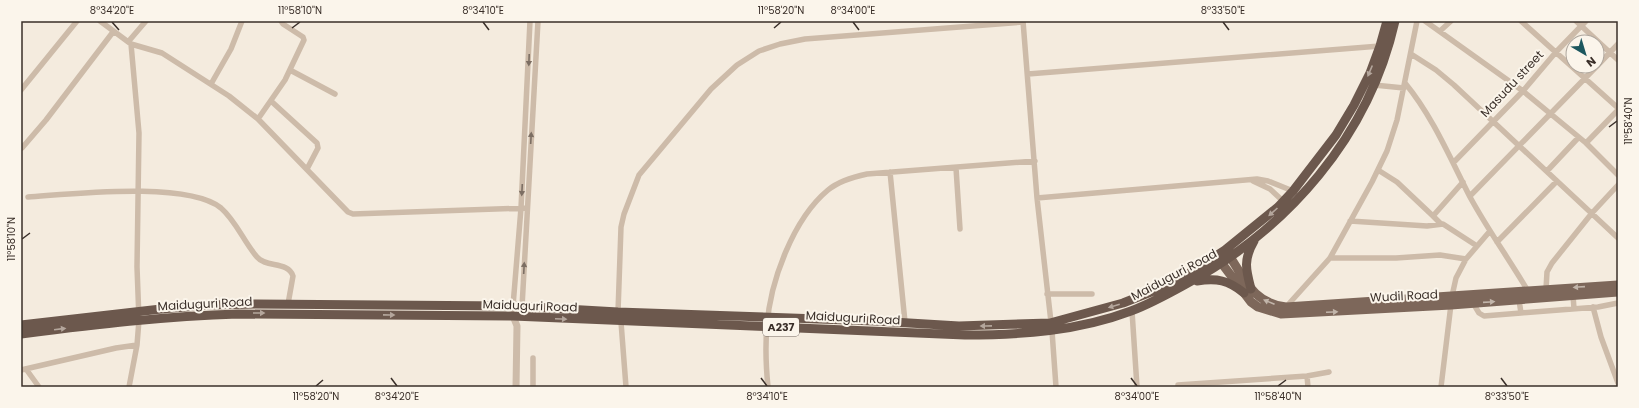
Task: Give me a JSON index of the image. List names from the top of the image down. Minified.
{"streets":{"highway":["Maiduguri Road","A237"],"main road":["Wudil Road"],"street":["Masudu street"]},"crossings":[["Maiduguri Road","Wudil Road"]],"north":"bottom right","coordinates":["8°34'20\"E","11°58'10\"N","8°34'10\"E","11°58'20\"N","8°34'00\"E","8°33'50\"E","11°58'40\"N"]}
